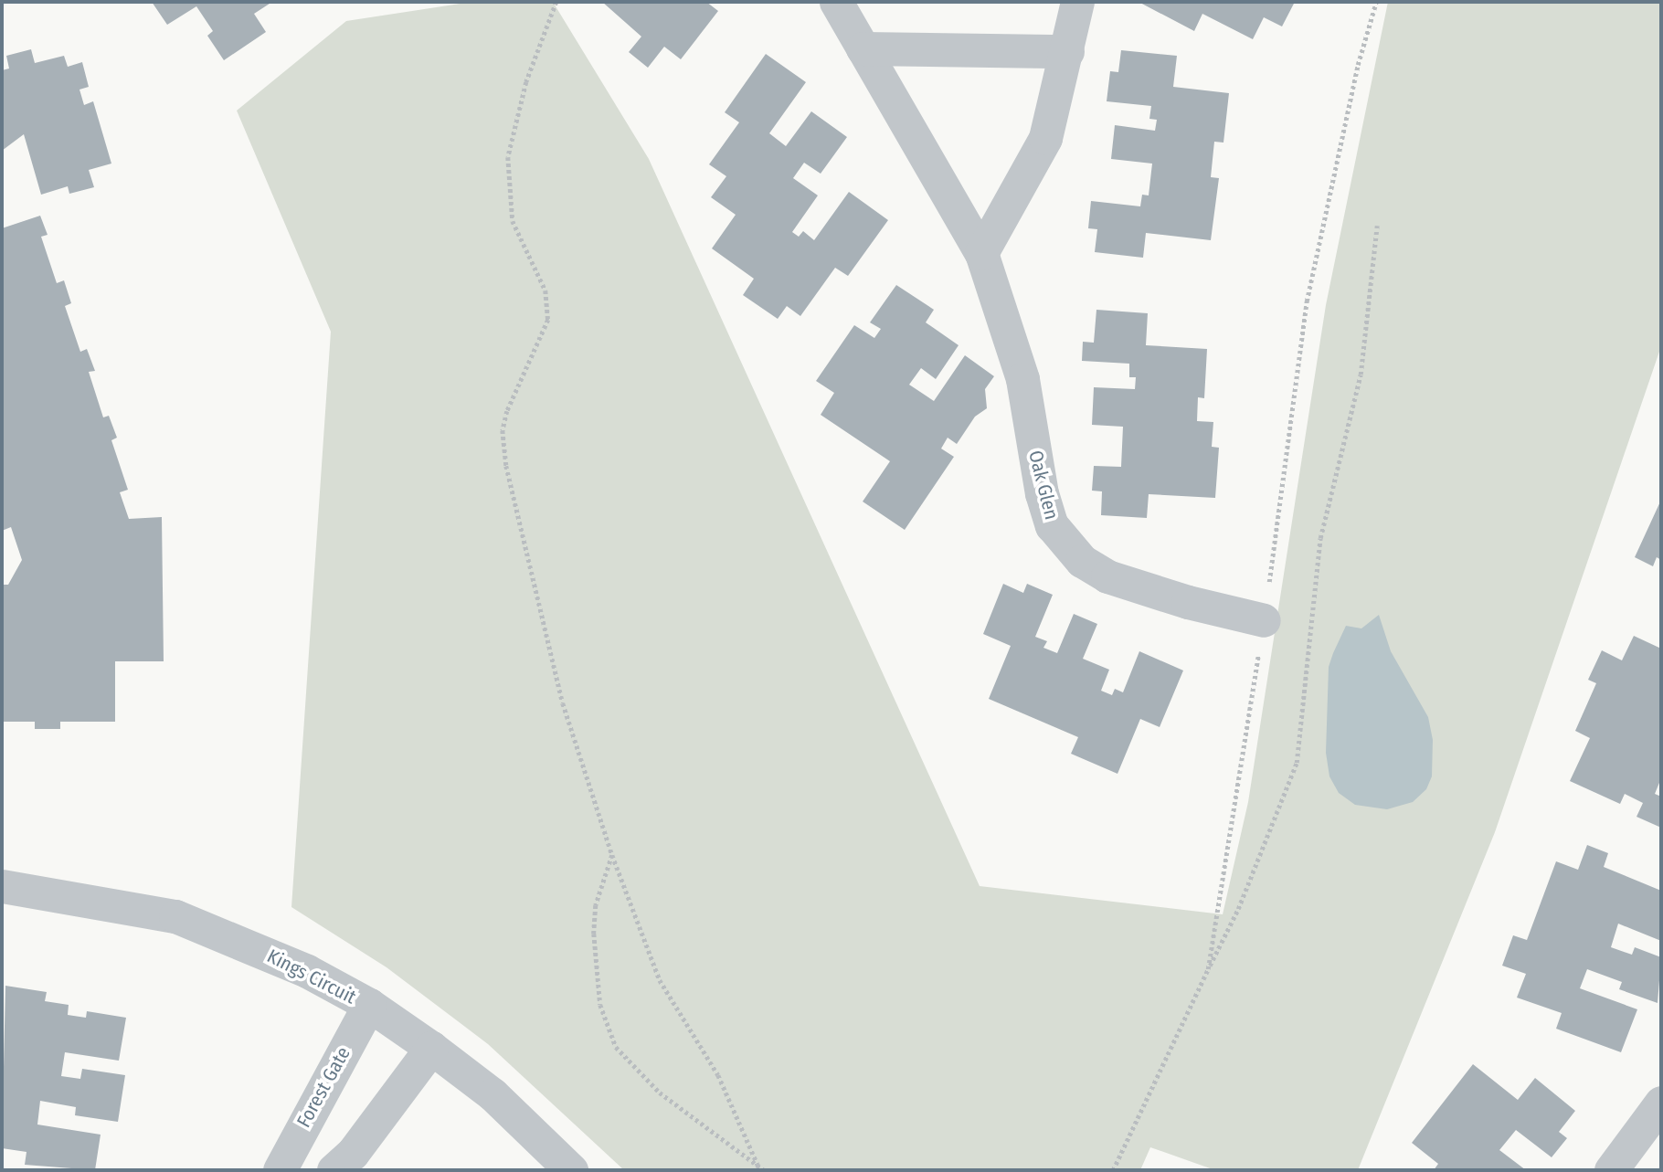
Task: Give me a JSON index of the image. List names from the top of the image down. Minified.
{"streets":{"street":["Oak Glen","Kings Circuit","Forest Gate"]},"crossings":[["Kings Circuit","Forest Gate"]]}
